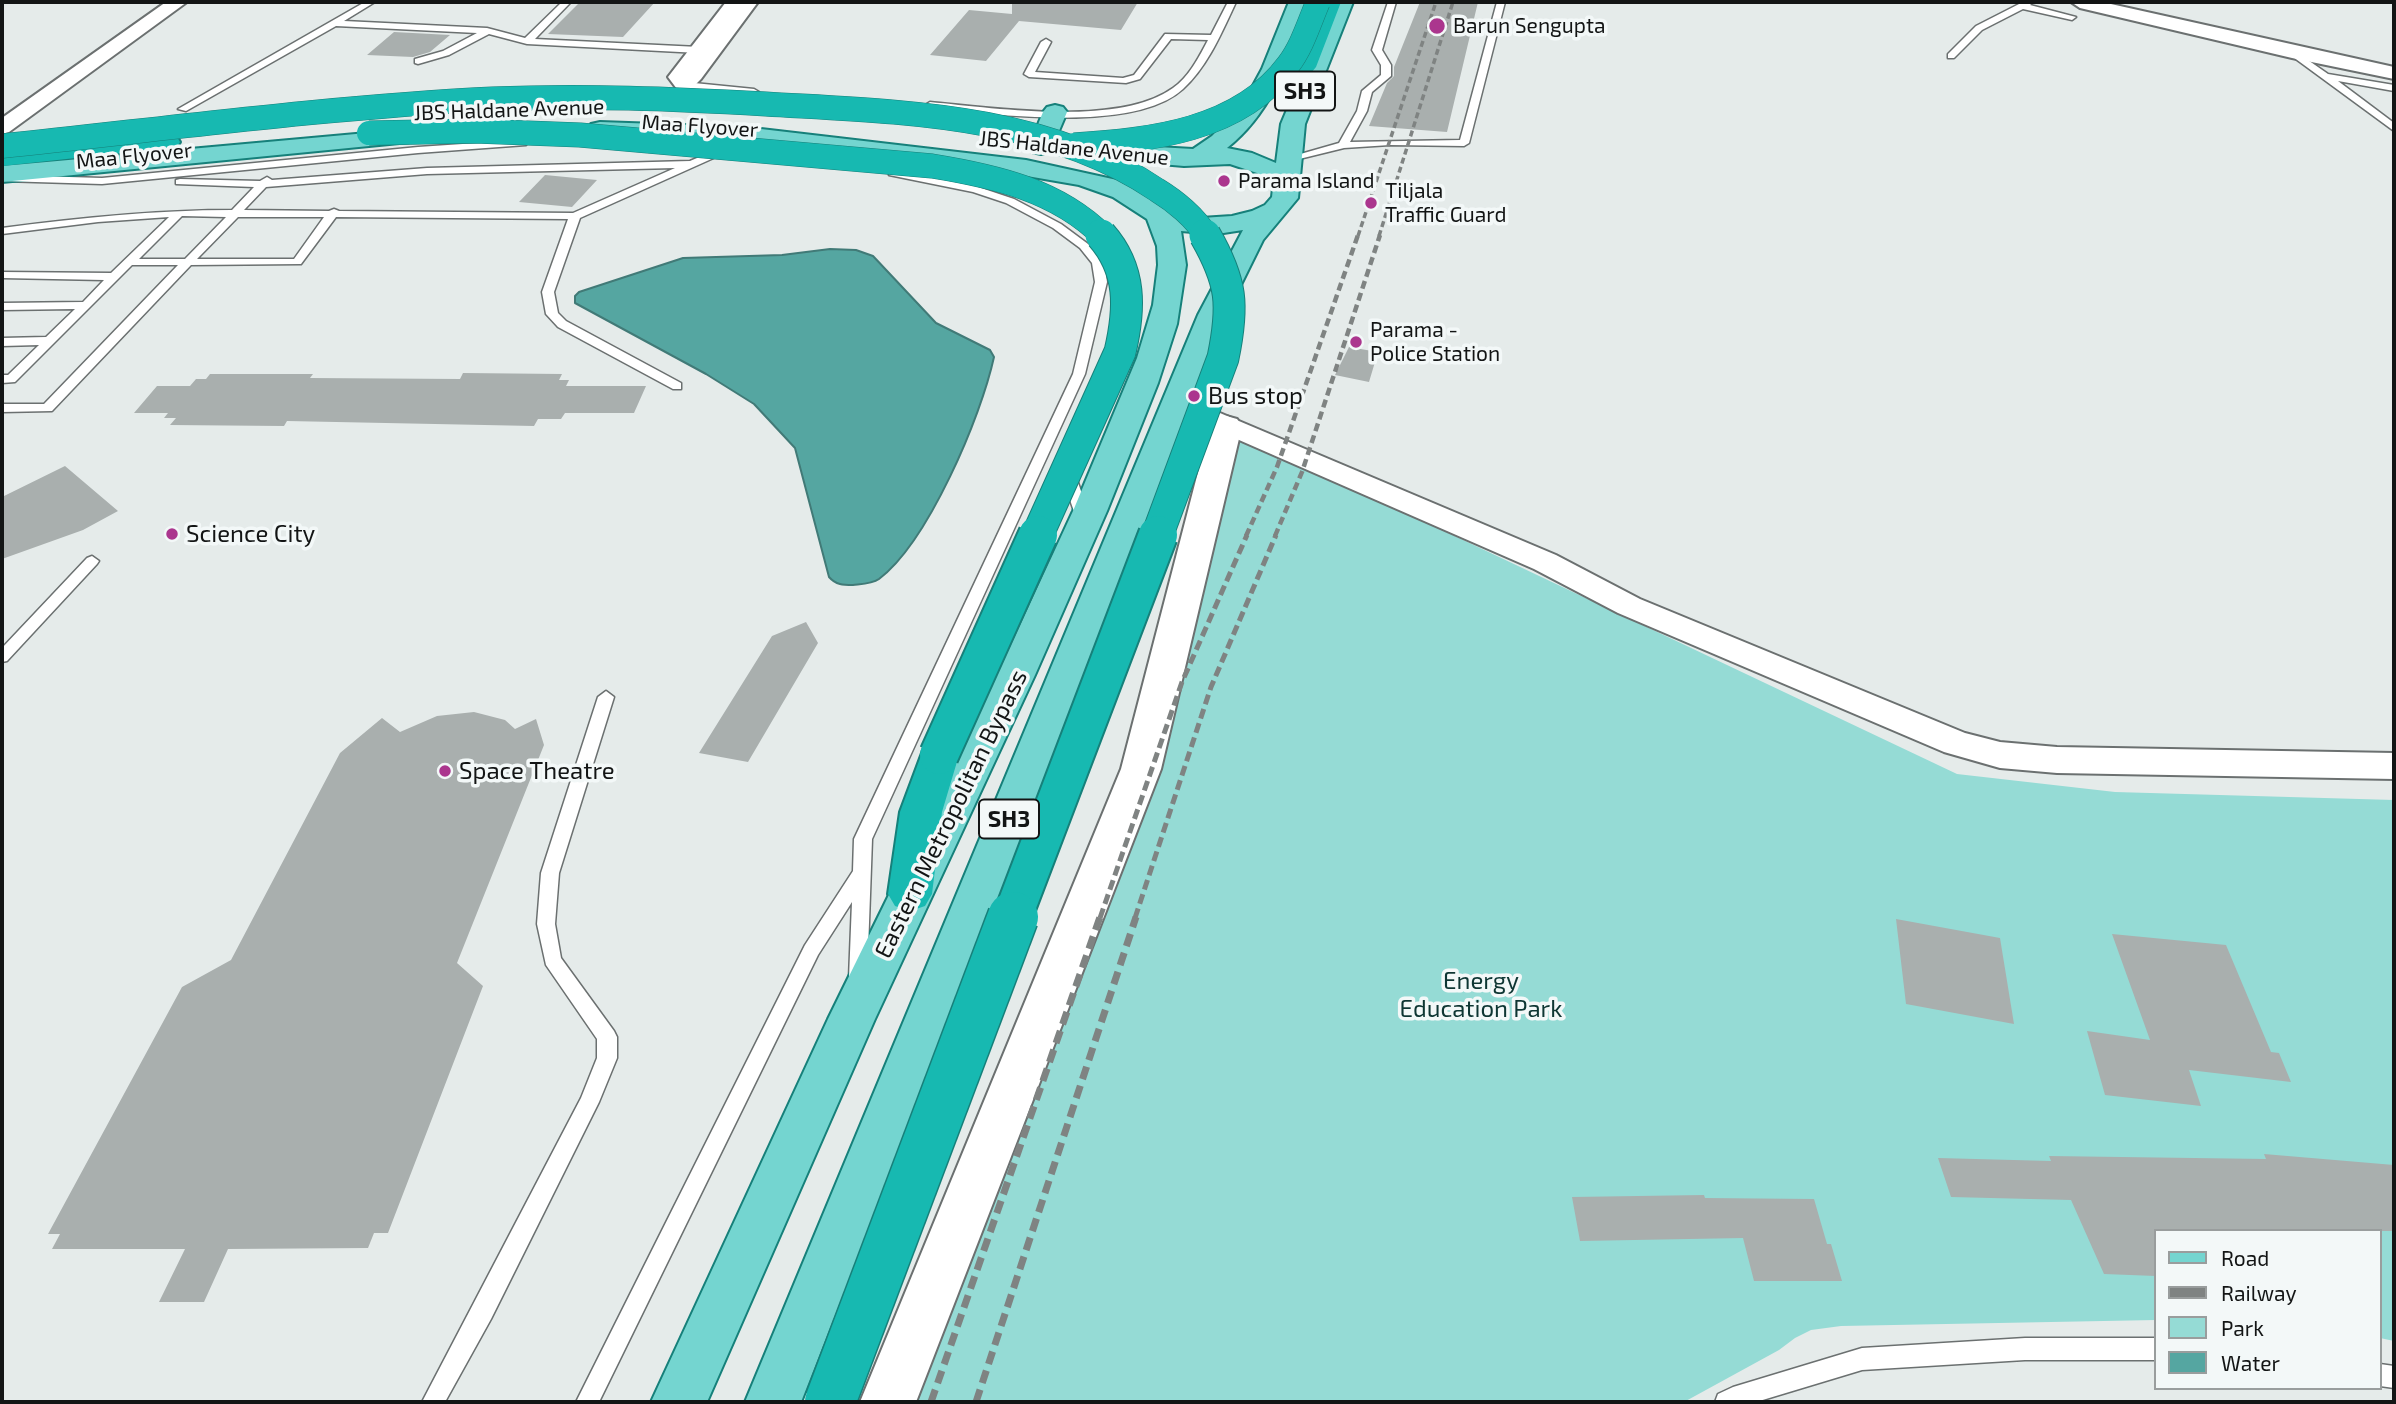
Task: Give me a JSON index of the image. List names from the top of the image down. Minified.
{"streets":{"highway":["Maa Flyover"],"main road":["SH3","JBS Haldane Avenue","Eastern Metropolitan Bypass"]},"crossings":[["SH3","JBS Haldane Avenue"],["SH3","Eastern Metropolitan Bypass"],["JBS Haldane Avenue","Maa Flyover"],["JBS Haldane Avenue","Eastern Metropolitan Bypass"]],"parks":["Energy Education Park"],"places":["Barun Sengupta","Parama Island","Tiljala Traffic Guard","Parama - Police Station","Bus stop","Science City","Space Theatre"],"legend":["Road","Railway","Park","Water"]}
